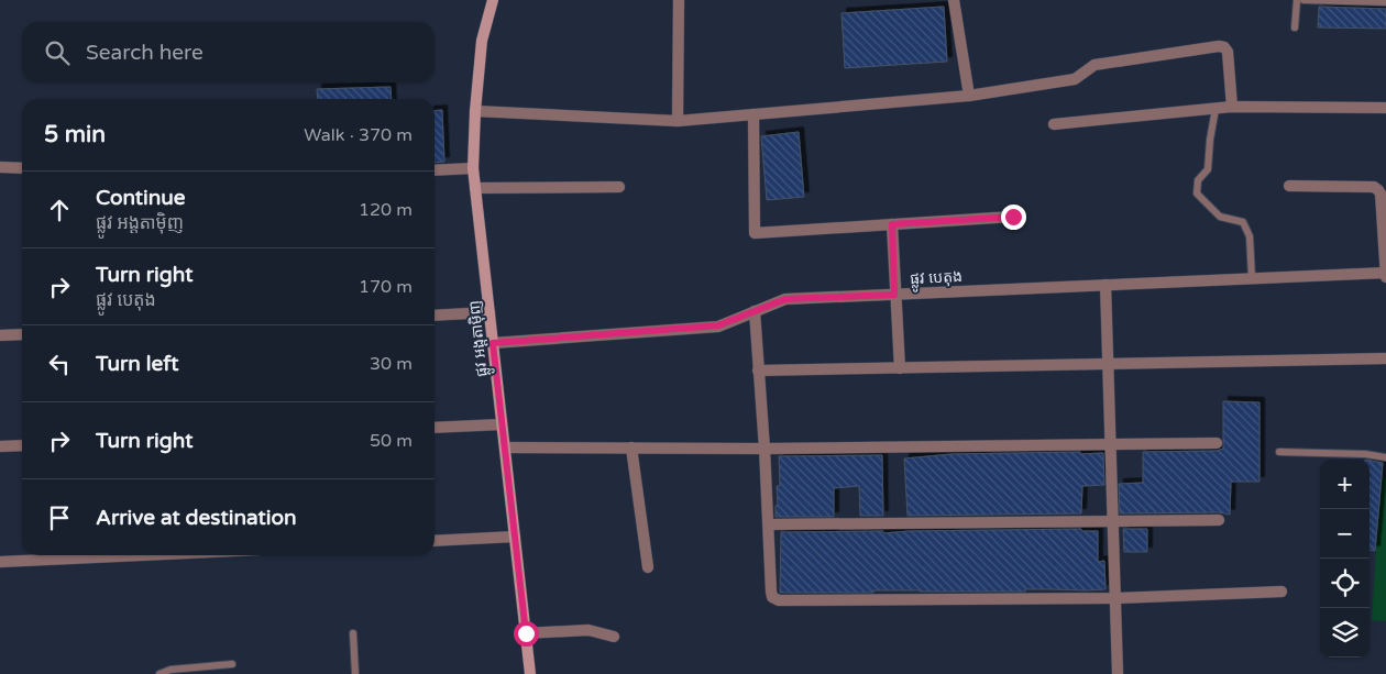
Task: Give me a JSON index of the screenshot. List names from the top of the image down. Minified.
{"streets":{"street":["ផ្លូវ បេតុង","ផ្លូវ អង្តតាម៉ិញ"]},"crossings":[["ផ្លូវ បេតុង","ផ្លូវ អង្តតាម៉ិញ"]],"page":{"search":"Search here","heading":["5 min","Walk · 370 m"],"list":[["Continue","ផ្លូវ អង្តតាម៉ិញ","120 m"],["Turn right","ផ្លូវ បេតុង","170 m"],["Turn left","30 m"],["Turn right","50 m"],"Arrive at destination"],"map_buttons":["+","−"]}}
